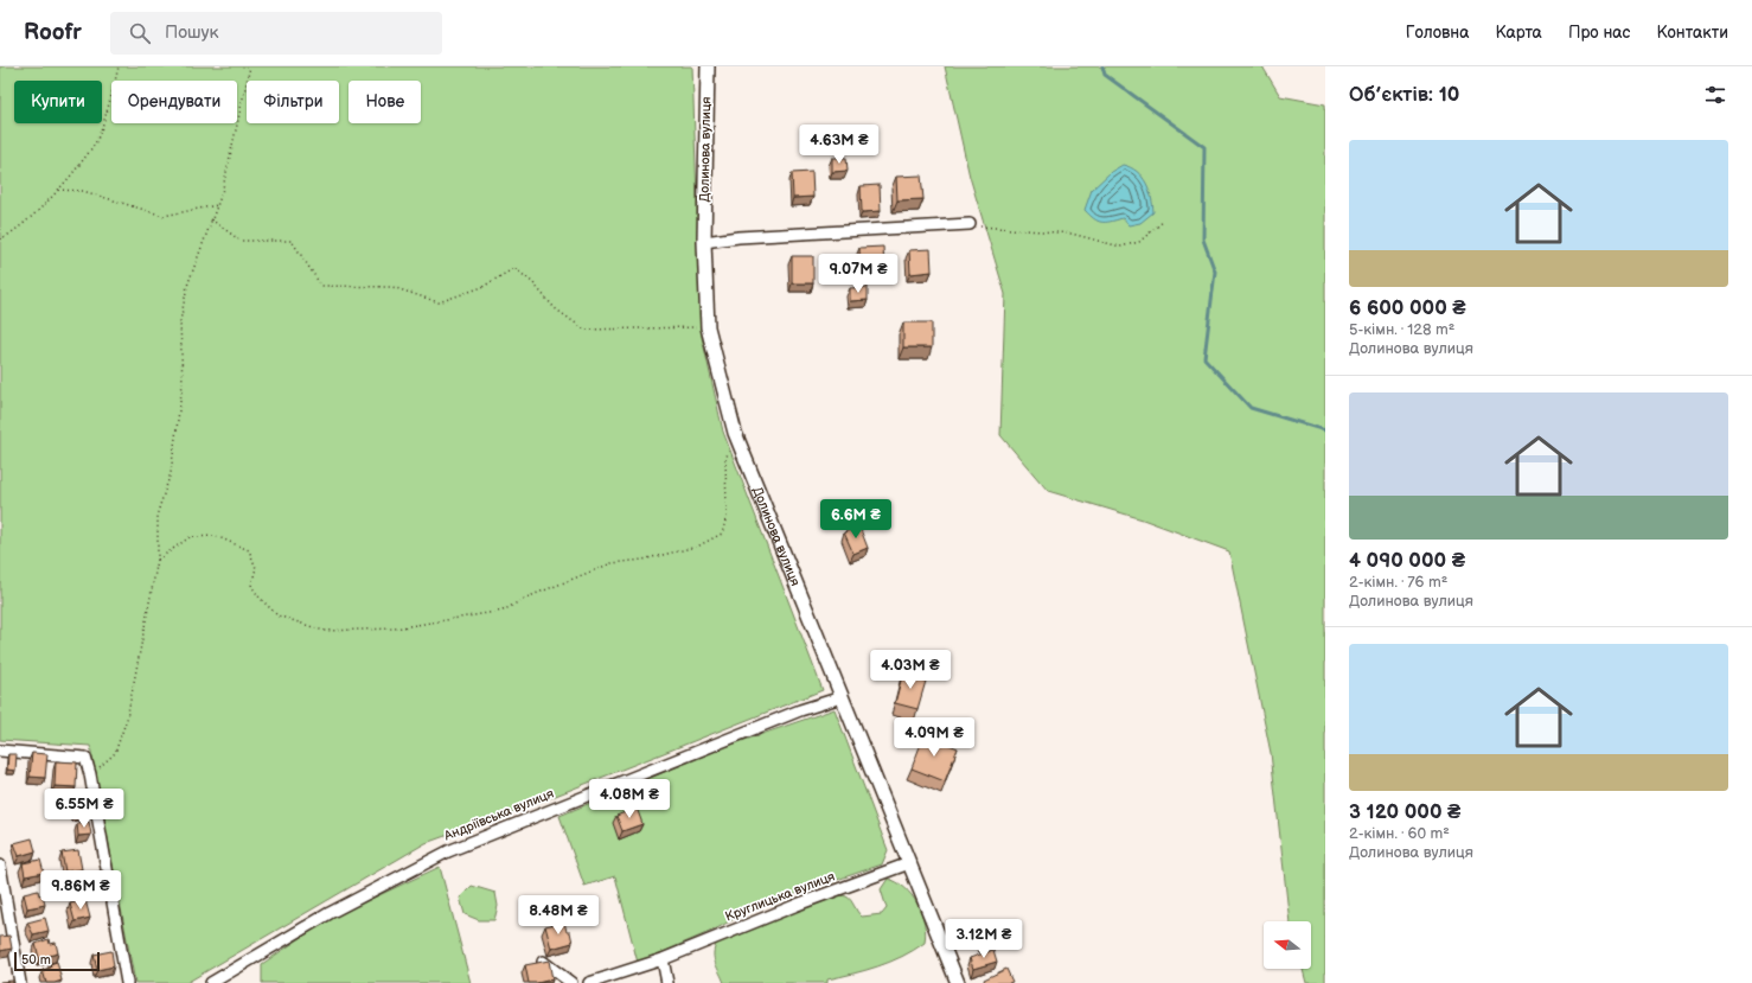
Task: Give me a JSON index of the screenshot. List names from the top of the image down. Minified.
{"streets":{"street":["Долинова вулиця","Андріївська вулиця","Круглицька вулиця"]},"crossings":[["Долинова вулиця","Андріївська вулиця"],["Долинова вулиця","Круглицька вулиця"]],"scale_bar":"50 m","north":"left","page":{"header":"Roofr","search":"Пошук","nav":["Головна","Карта","Про нас","Контакти"],"heading":"Об’єктів: 10","chip":["Купити","Орендувати","Фільтри","Нове"],"list":[{"name":"6 600 000 ₴","note":"5-кімн. · 128 m² · Долинова вулиця"},{"name":"4 090 000 ₴","note":"2-кімн. · 76 m² · Долинова вулиця"},{"name":"3 120 000 ₴","note":"2-кімн. · 60 m² · Долинова вулиця"}],"price":["4.63M ₴","9.07M ₴","6.6M ₴","4.03M ₴","4.09M ₴","4.08M ₴","6.55M ₴","9.86M ₴","8.48M ₴","3.12M ₴"],"scale":"50 m"}}
